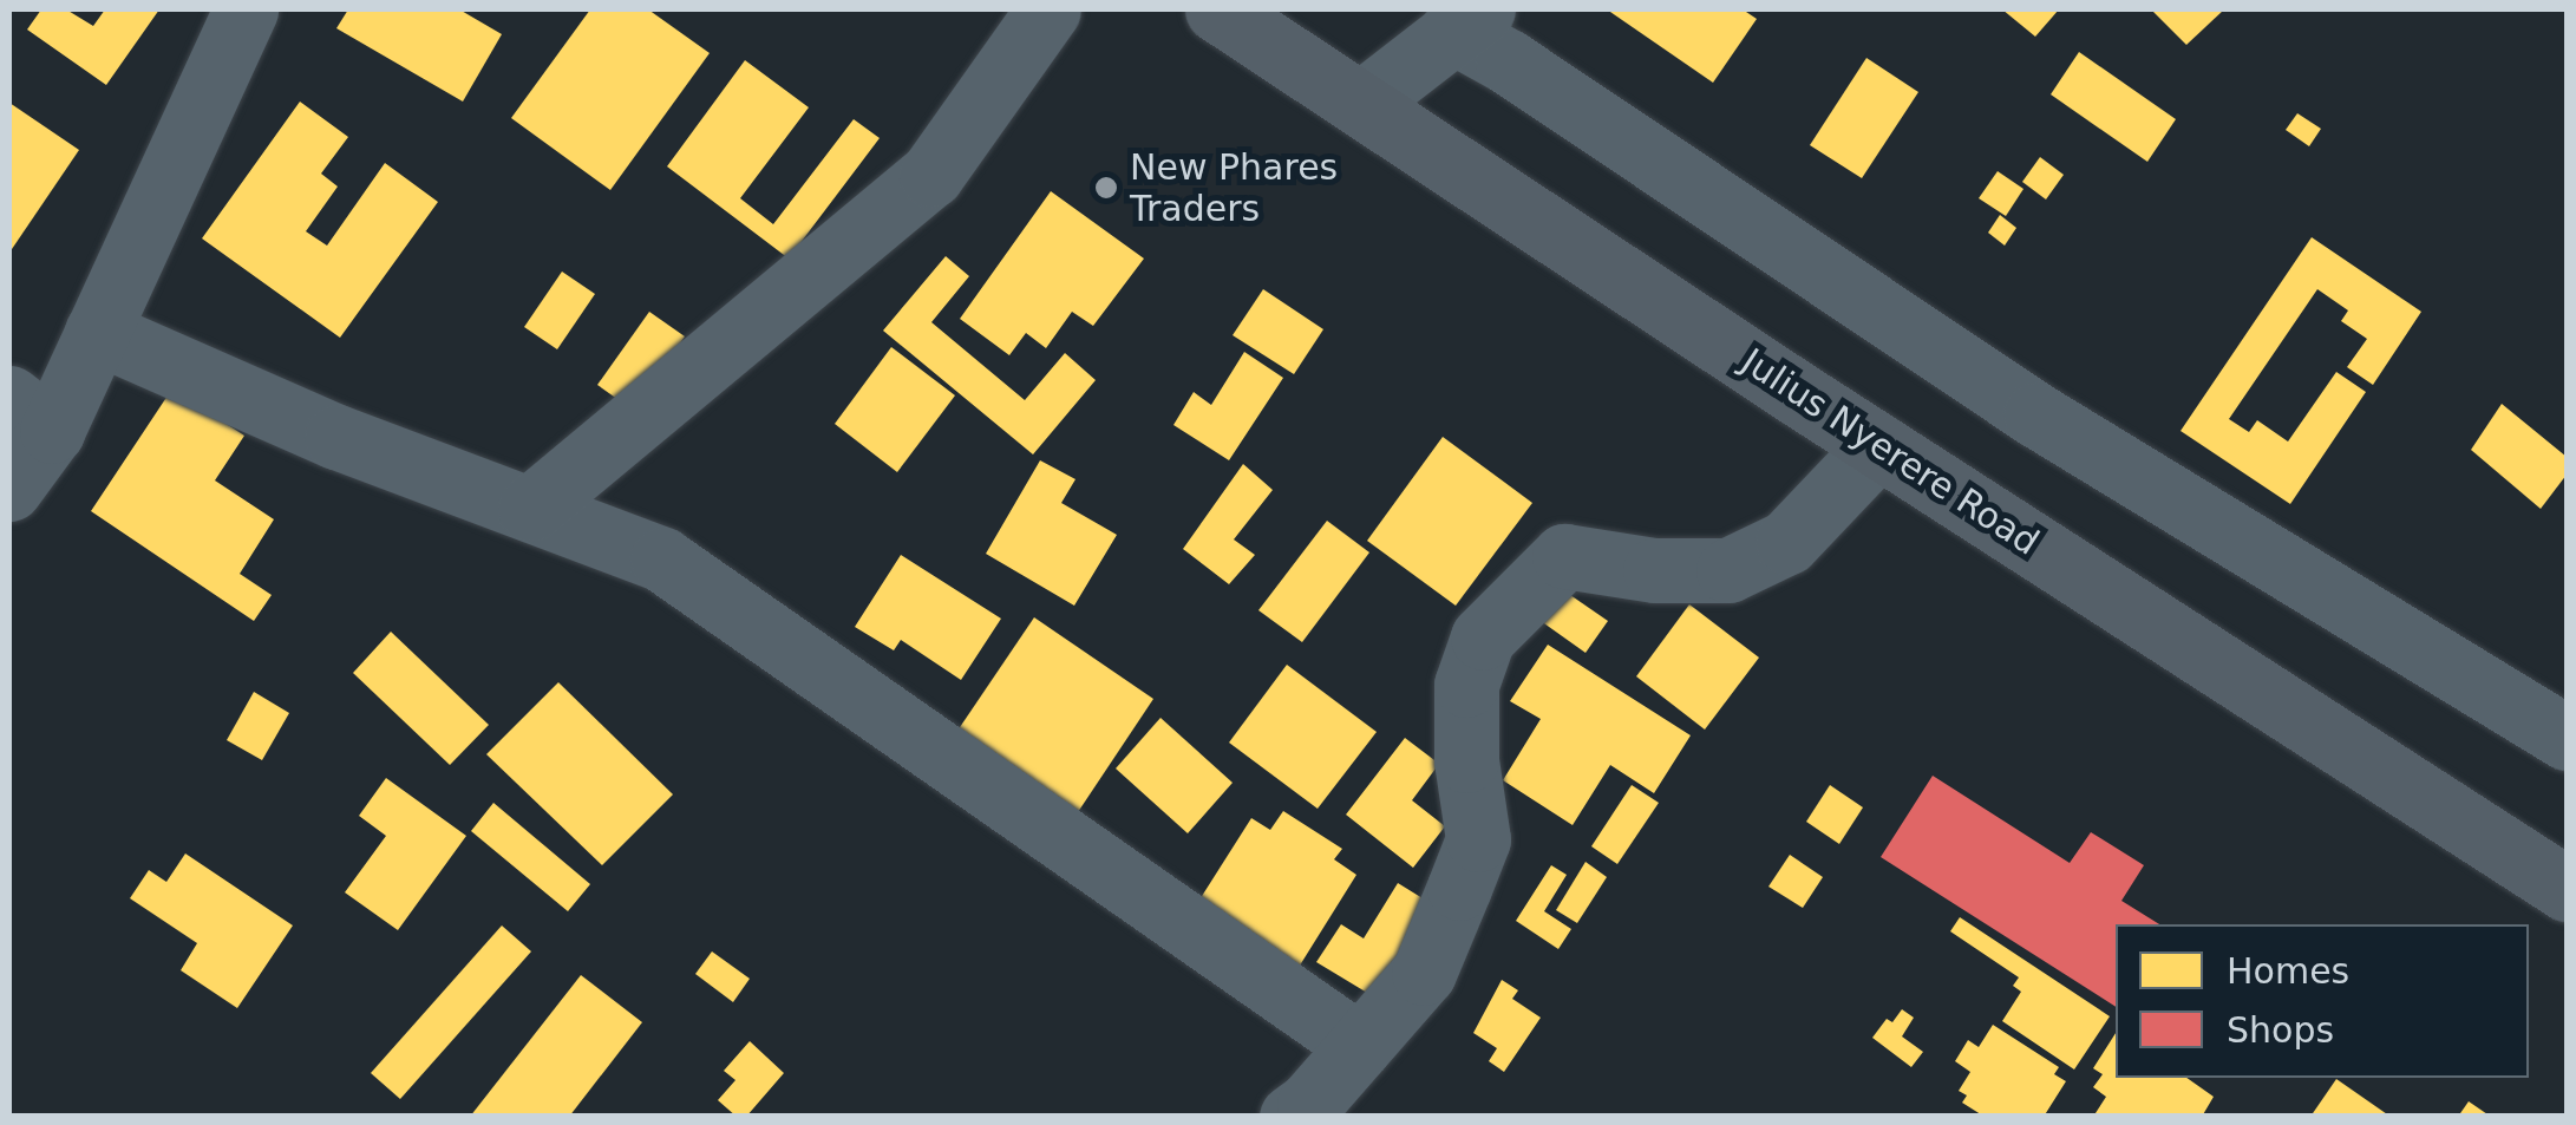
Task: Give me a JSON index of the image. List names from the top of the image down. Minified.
{"streets":{"highway":["Julius Nyerere Road"]},"places":["New Phares Traders"],"legend":["Homes","Shops"]}
